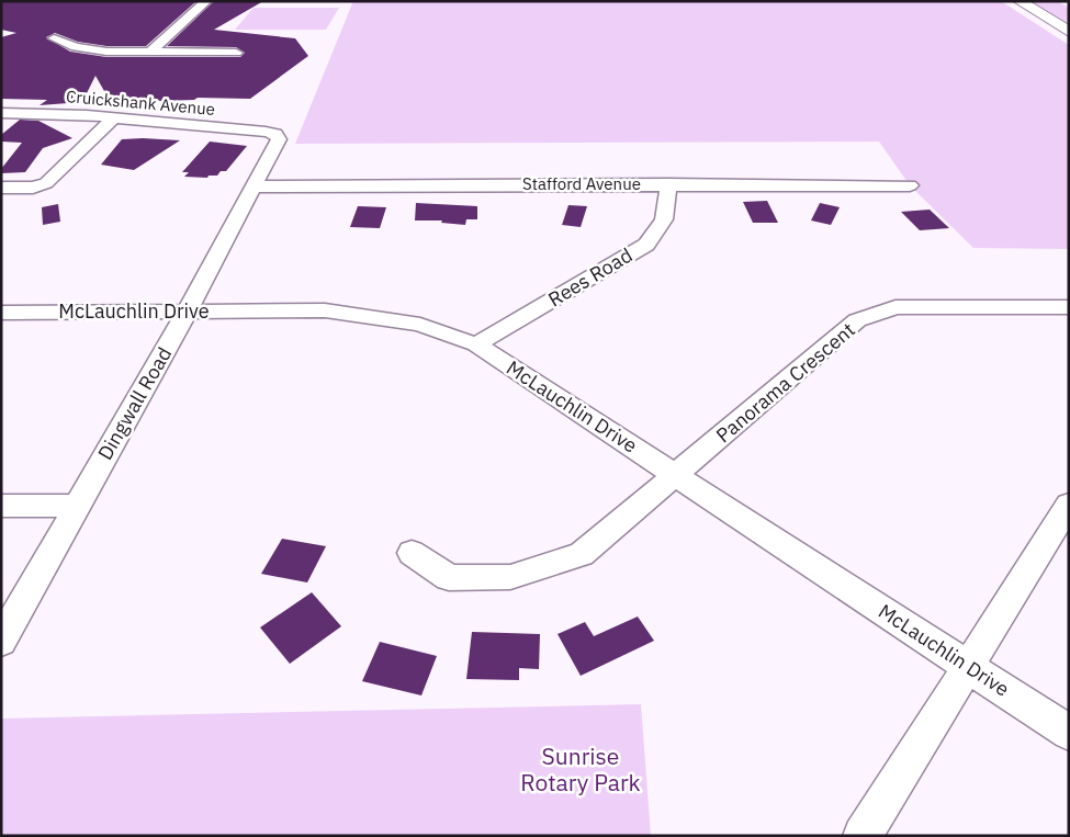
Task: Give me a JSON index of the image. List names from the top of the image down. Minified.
{"streets":{"street":["Cruickshank Avenue","Stafford Avenue","Rees Road","McLauchlin Drive","Panorama Crescent","Dingwall Road"]},"crossings":[["Cruickshank Avenue","Dingwall Road"],["Stafford Avenue","Rees Road"],["Stafford Avenue","Dingwall Road"],["Rees Road","McLauchlin Drive"],["McLauchlin Drive","Panorama Crescent"],["McLauchlin Drive","Dingwall Road"]],"parks":["Sunrise Rotary Park"]}
